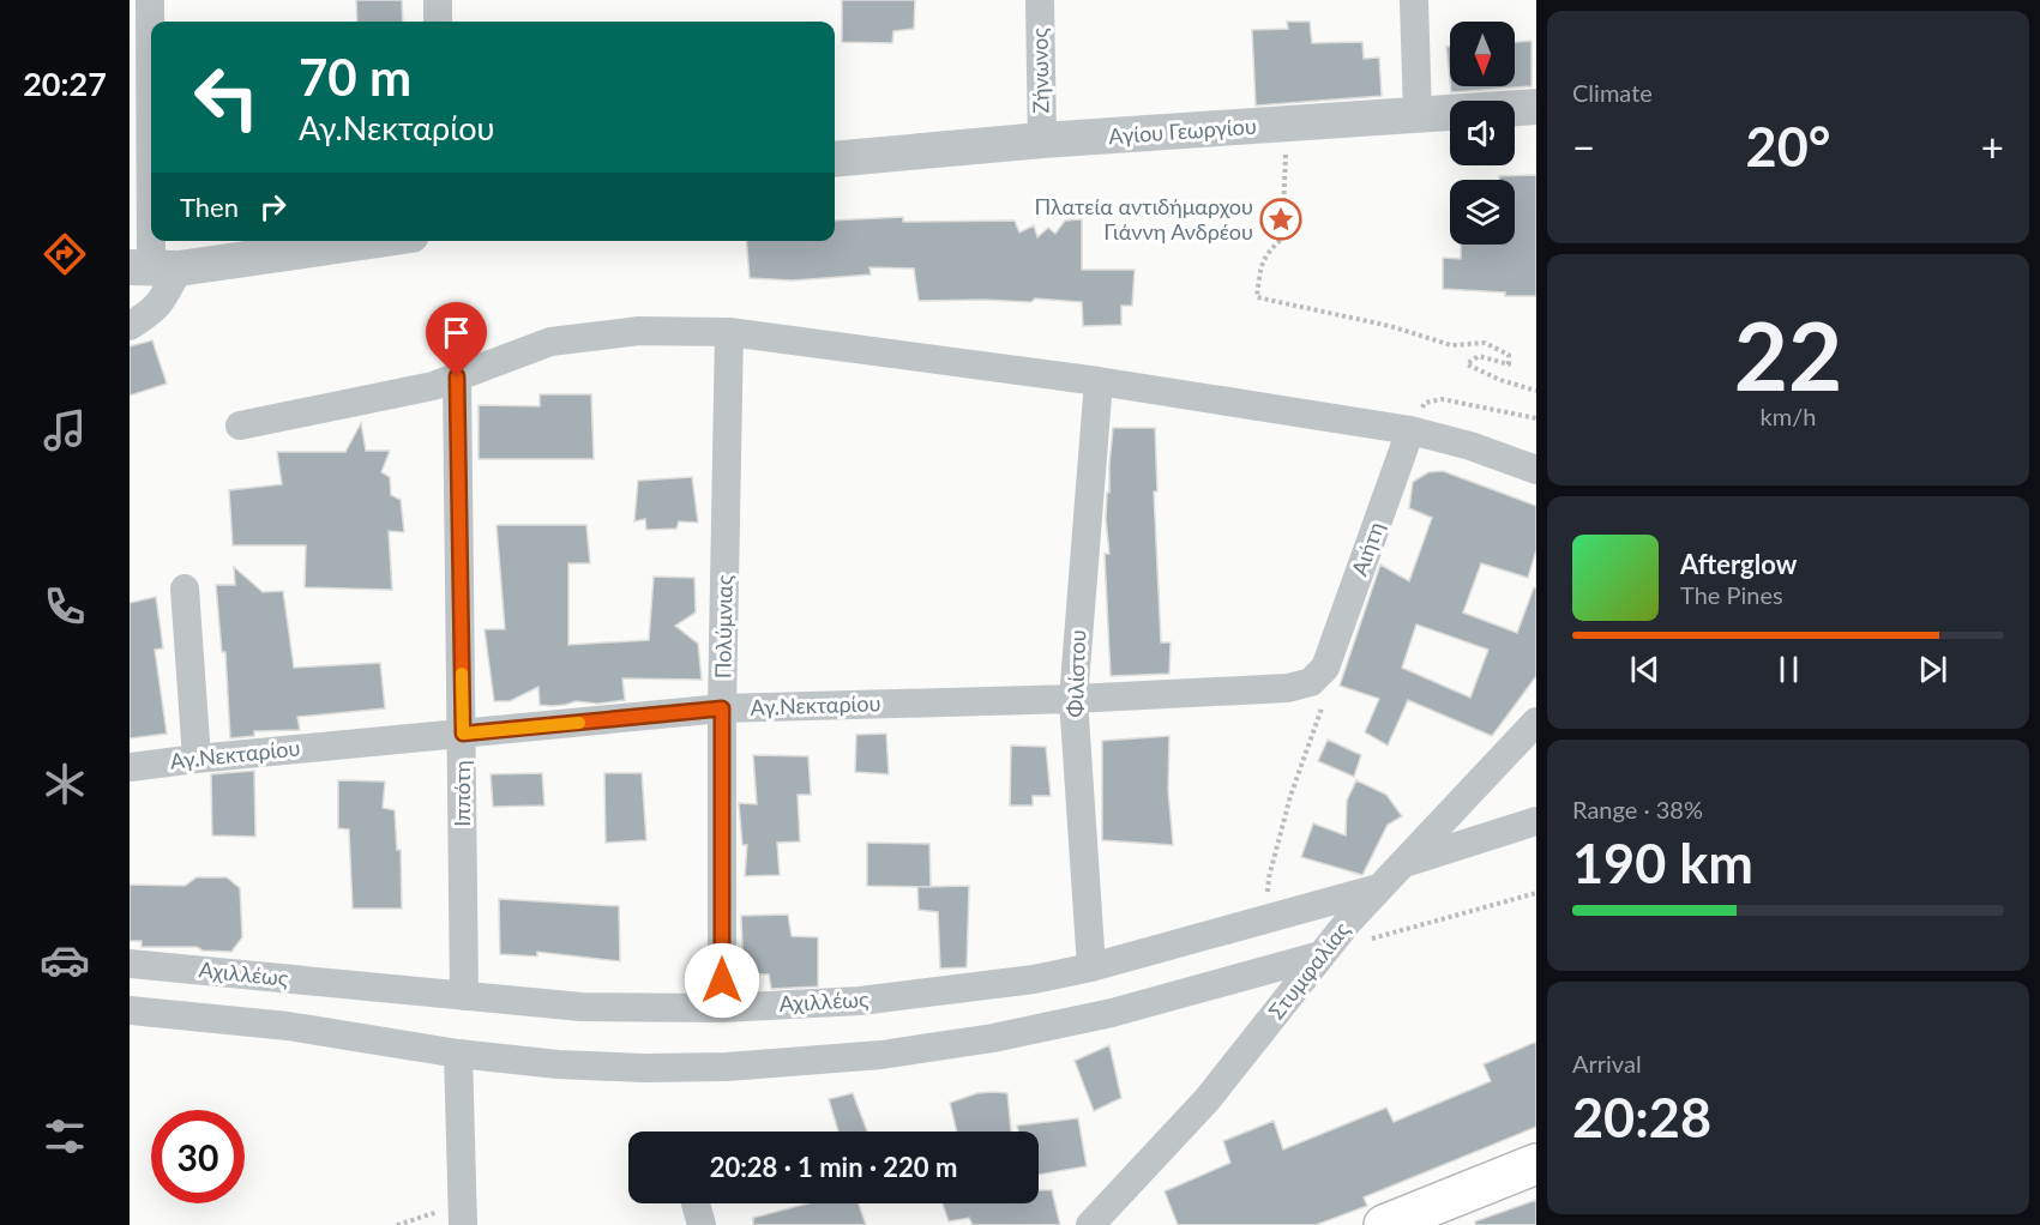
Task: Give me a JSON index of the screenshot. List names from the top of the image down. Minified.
{"streets":{"street":["Ζήνωνος","Αγίου Γεωργίου","Αιήτη","Πολύμνιας","Φιλίστου","Αγ.Νεκταρίου","Ιππότη","Στυμφαλίας","Αχιλλέως"]},"crossings":[["Ζήνωνος","Αγίου Γεωργίου"],["Αιήτη","Αγ.Νεκταρίου"],["Πολύμνιας","Αγ.Νεκταρίου"],["Πολύμνιας","Αχιλλέως"],["Φιλίστου","Αγ.Νεκταρίου"],["Φιλίστου","Αχιλλέως"],["Αγ.Νεκταρίου","Ιππότη"],["Ιππότη","Αχιλλέως"],["Στυμφαλίας","Αχιλλέως"]],"places":{"place":["Πλατεία αντιδήμαρχου Γιάννη Ανδρέου"]},"north":"bottom","page":{"tabs":"20:27","tile":["Climate",["22","km/h"],["Range · 38%","190 km"],["Arrival","20:28"]],"turn":["70 m","Αγ.Νεκταρίου"],"heat":["−","20°","+"],"then":"Then","song":["Afterglow","The Pines"],"limit":"30","trip":"20:28 · 1 min · 220 m"}}
